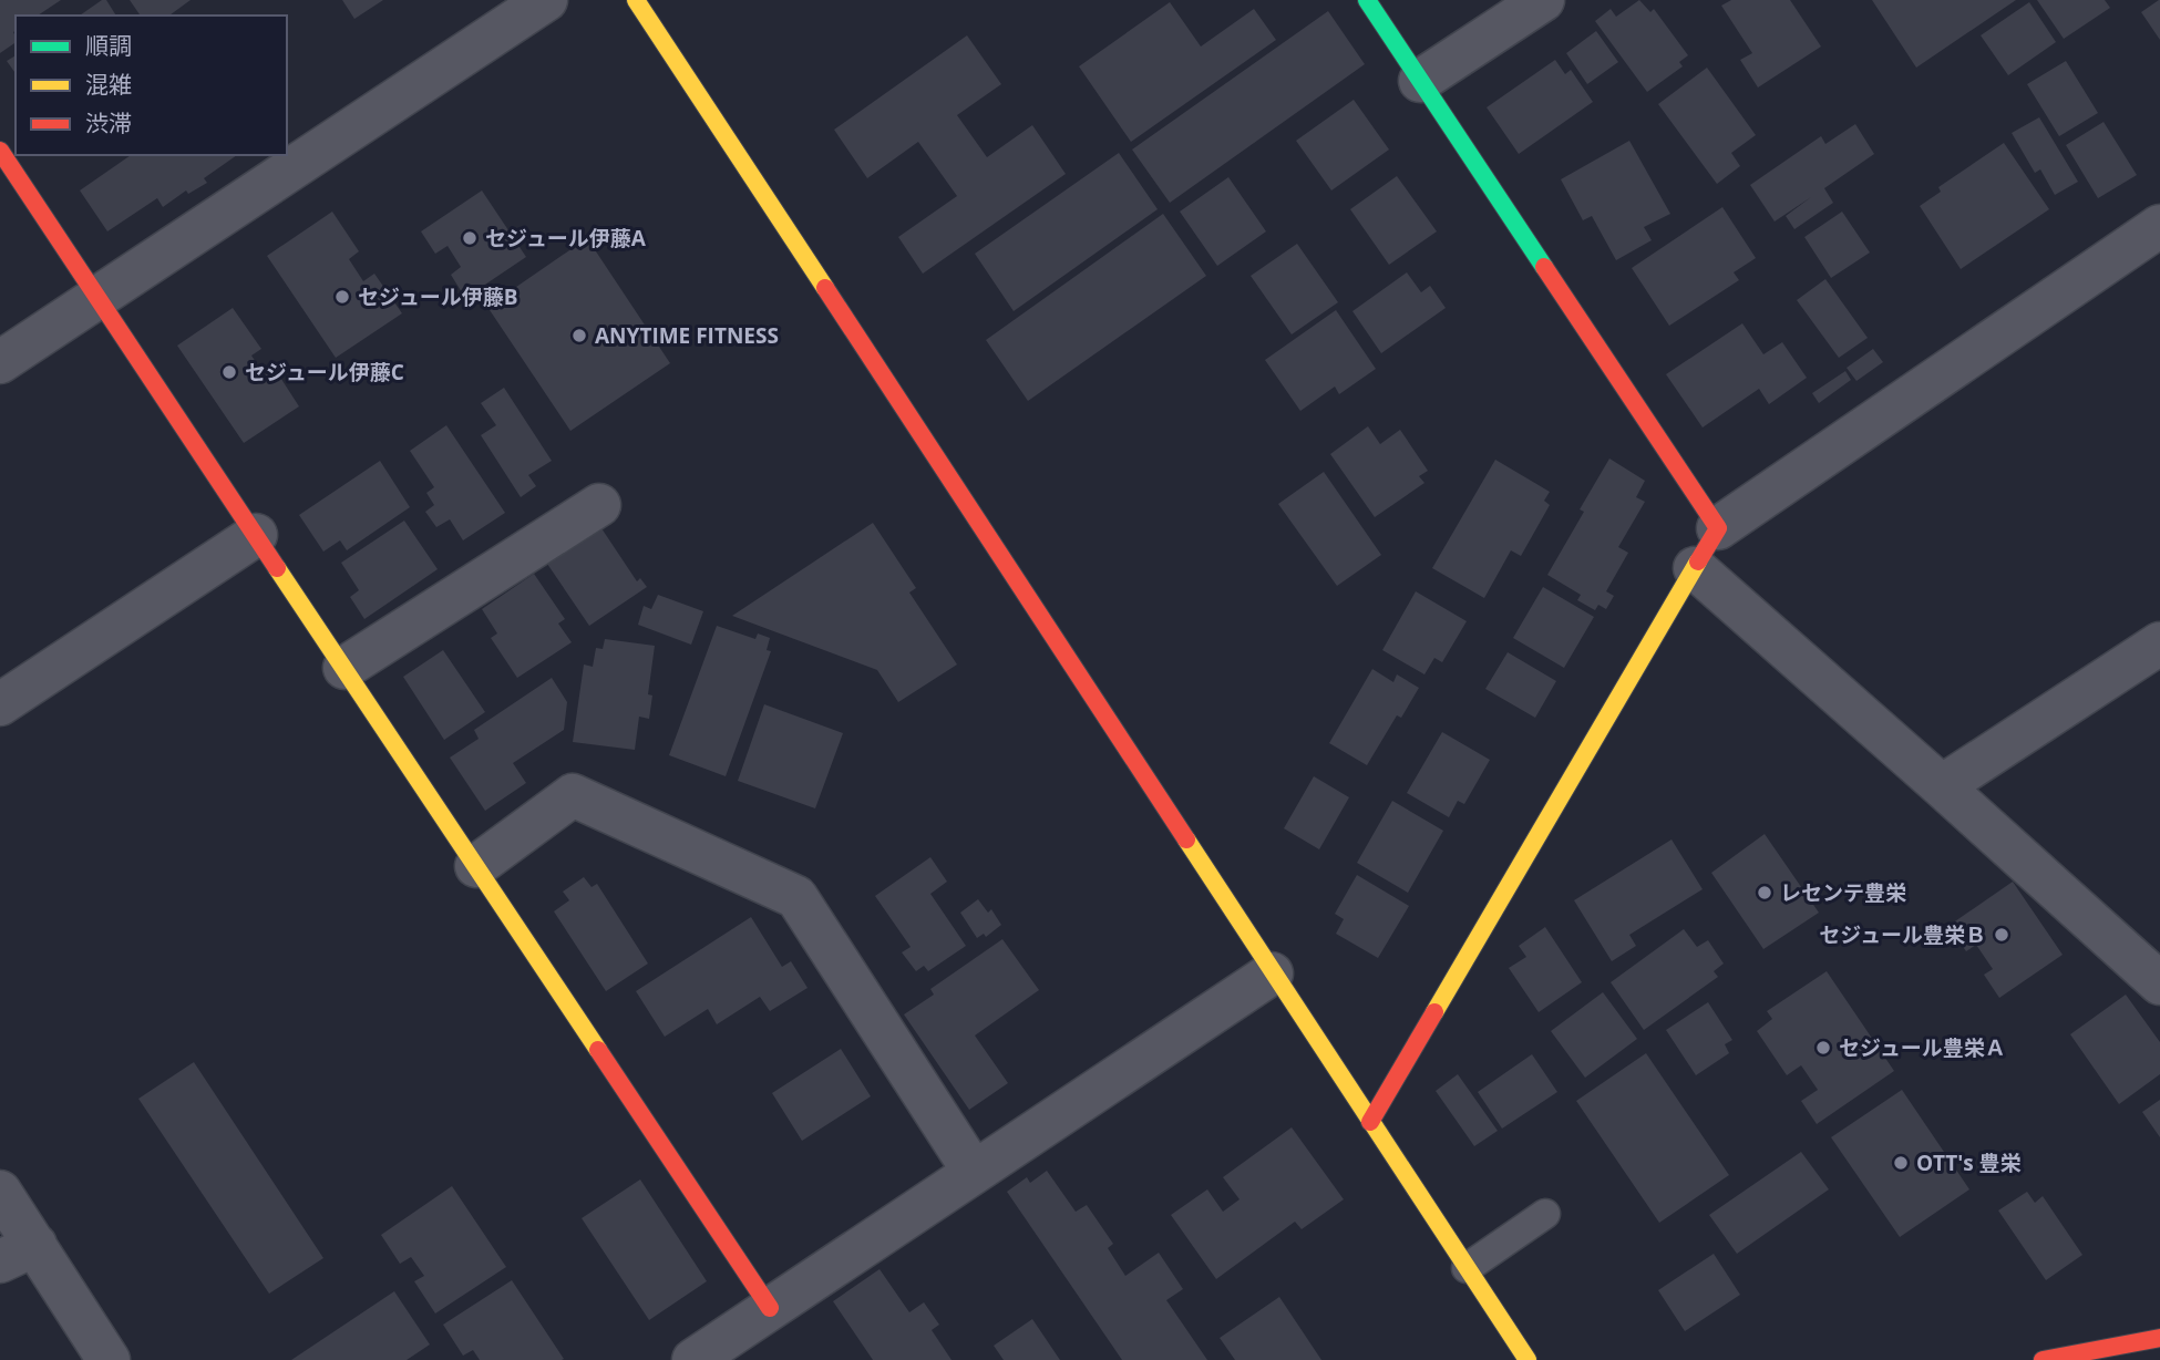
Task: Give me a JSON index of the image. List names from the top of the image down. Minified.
{"places":["セジュール伊藤A","セジュール伊藤B","ANYTIME FITNESS","セジュール伊藤C","レセンテ豊栄","セジュール豊栄Ｂ","セジュール豊栄Ａ","OTT's 豊栄"],"legend":["順調","混雑","渋滞"]}
